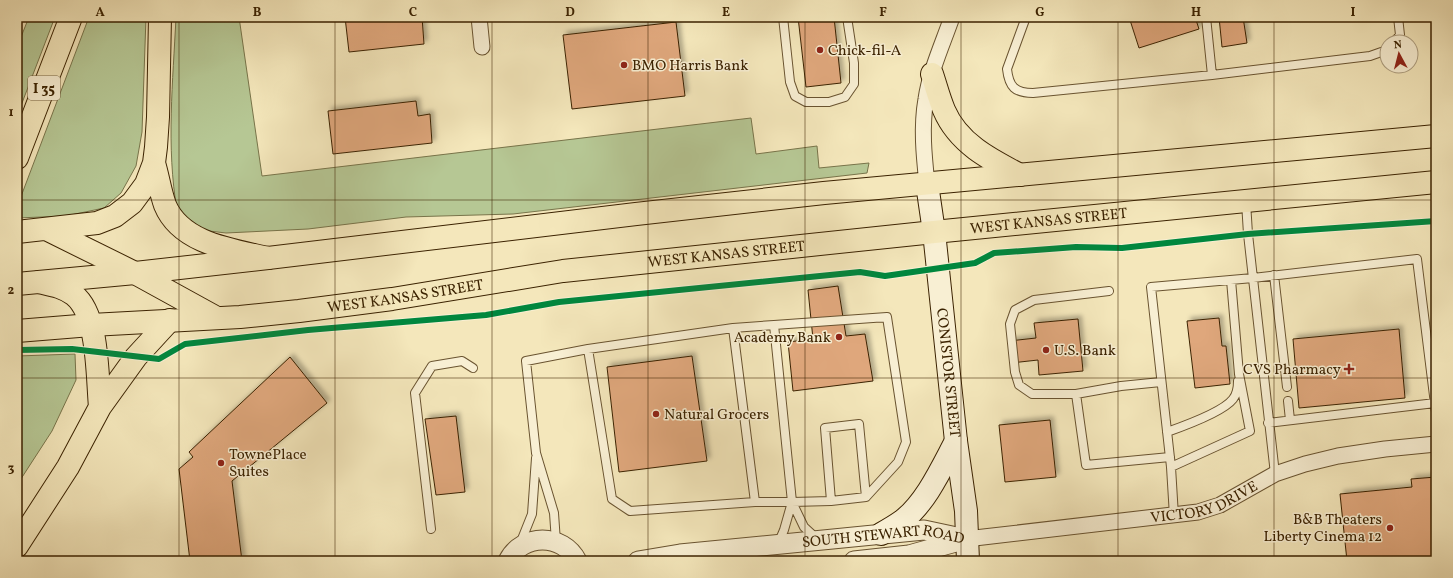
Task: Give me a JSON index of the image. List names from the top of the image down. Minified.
{"streets":{"highway":["I 35","WEST KANSAS STREET"],"main road":["CONISTOR STREET"],"street":["VICTORY DRIVE","SOUTH STEWART ROAD"]},"crossings":[["WEST KANSAS STREET","CONISTOR STREET"],["CONISTOR STREET","VICTORY DRIVE"],["CONISTOR STREET","SOUTH STEWART ROAD"],["VICTORY DRIVE","SOUTH STEWART ROAD"]],"places":{"other":["Chick-fil-A","BMO Harris Bank","Academy Bank","U.S. Bank","Natural Grocers","TownePlace Suites","B&B Theaters Liberty Cinema 12"],"health":["CVS Pharmacy"]},"north":"top","grid":{"columns":["A","B","C","D","E","F","G","H","I"],"rows":["1","2","3"]}}
